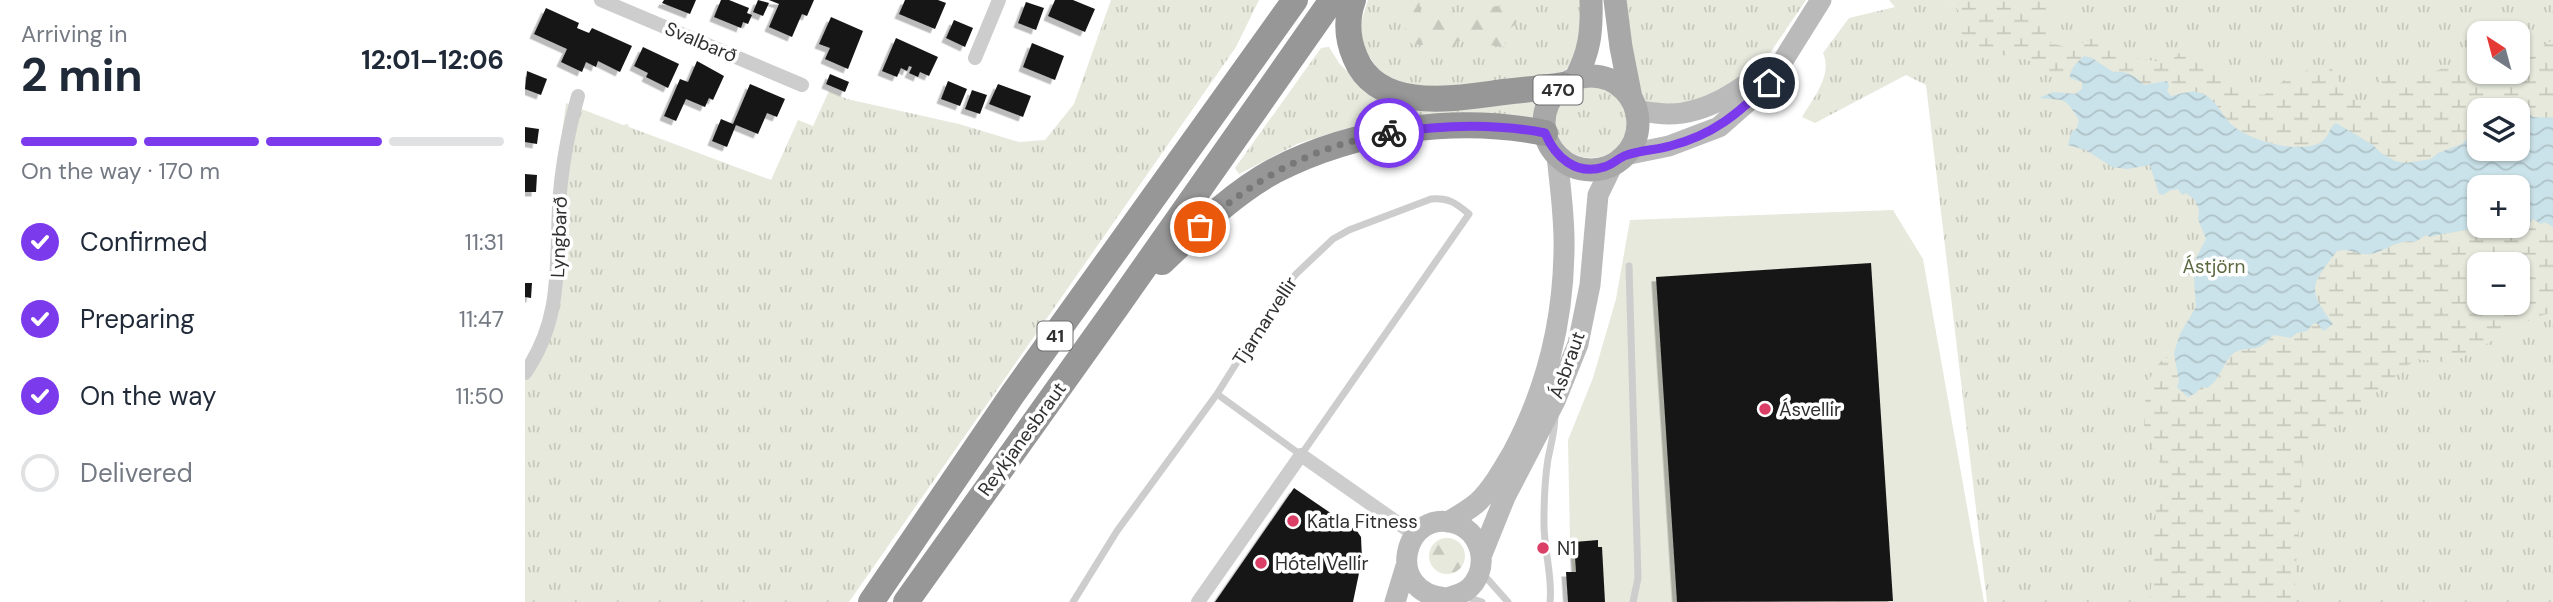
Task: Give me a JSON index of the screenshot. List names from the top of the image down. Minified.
{"streets":{"highway":["41","Reykjanesbraut"],"main road":["470"],"street":["Svalbarð","Lyngbarð","Tjarnarvellir","Ásbraut"]},"crossings":[["470","Ásbraut"]],"parks":["Ástjörn"],"places":["Ásvellir","Katla Fitness","N1","Hótel Vellir"],"north":"top left","page":{"heading":["2 min","Arriving in","12:01–12:06"],"map_buttons":["+","−"],"bar":"On the way · 170 m","list":[["Confirmed","11:31"],["Preparing","11:47"],["On the way","11:50"],"Delivered"]}}
